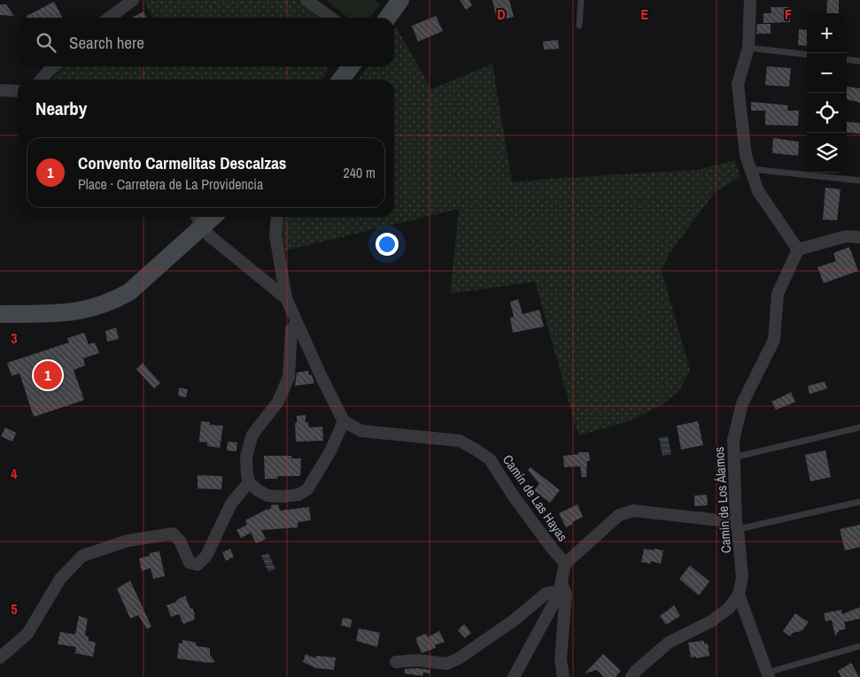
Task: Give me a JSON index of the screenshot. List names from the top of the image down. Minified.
{"streets":{"street":["Camín de Las Hayas","Camín de Los Álamos"]},"page":{"map_buttons":["+","−"],"search":"Search here","heading":"Nearby","list":[{"mark":"1","name":"Convento Carmelitas Descalzas","note":"Place · Carretera de La Providencia","value":"240 m"}],"pins":"1"},"grid":{"columns":["D","E","F"],"rows":["3","4","5"]}}
